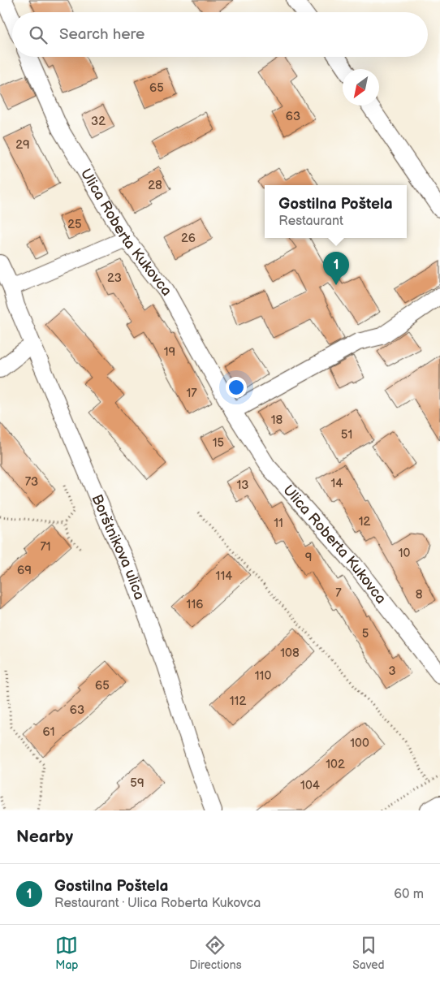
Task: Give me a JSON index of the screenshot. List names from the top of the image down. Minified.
{"streets":{"street":["Ulica Roberta Kukovca","Borštnikova ulica"]},"house_numbers":["65","63","32","29","28","25","26","23","19","17","18","51","15","73","14","13","12","11","71","10","9","69","114","7","8","116","5","108","3","110","65","112","63","61","100","102","59","104"],"north":"bottom left","page":{"search":"Search here","popup":["Gostilna Poštela","Restaurant"],"pins":"1","heading":"Nearby","list":[{"mark":"1","name":"Gostilna Poštela","note":"Restaurant · Ulica Roberta Kukovca","value":"60 m"}],"nav":["Map","Directions","Saved"]}}
